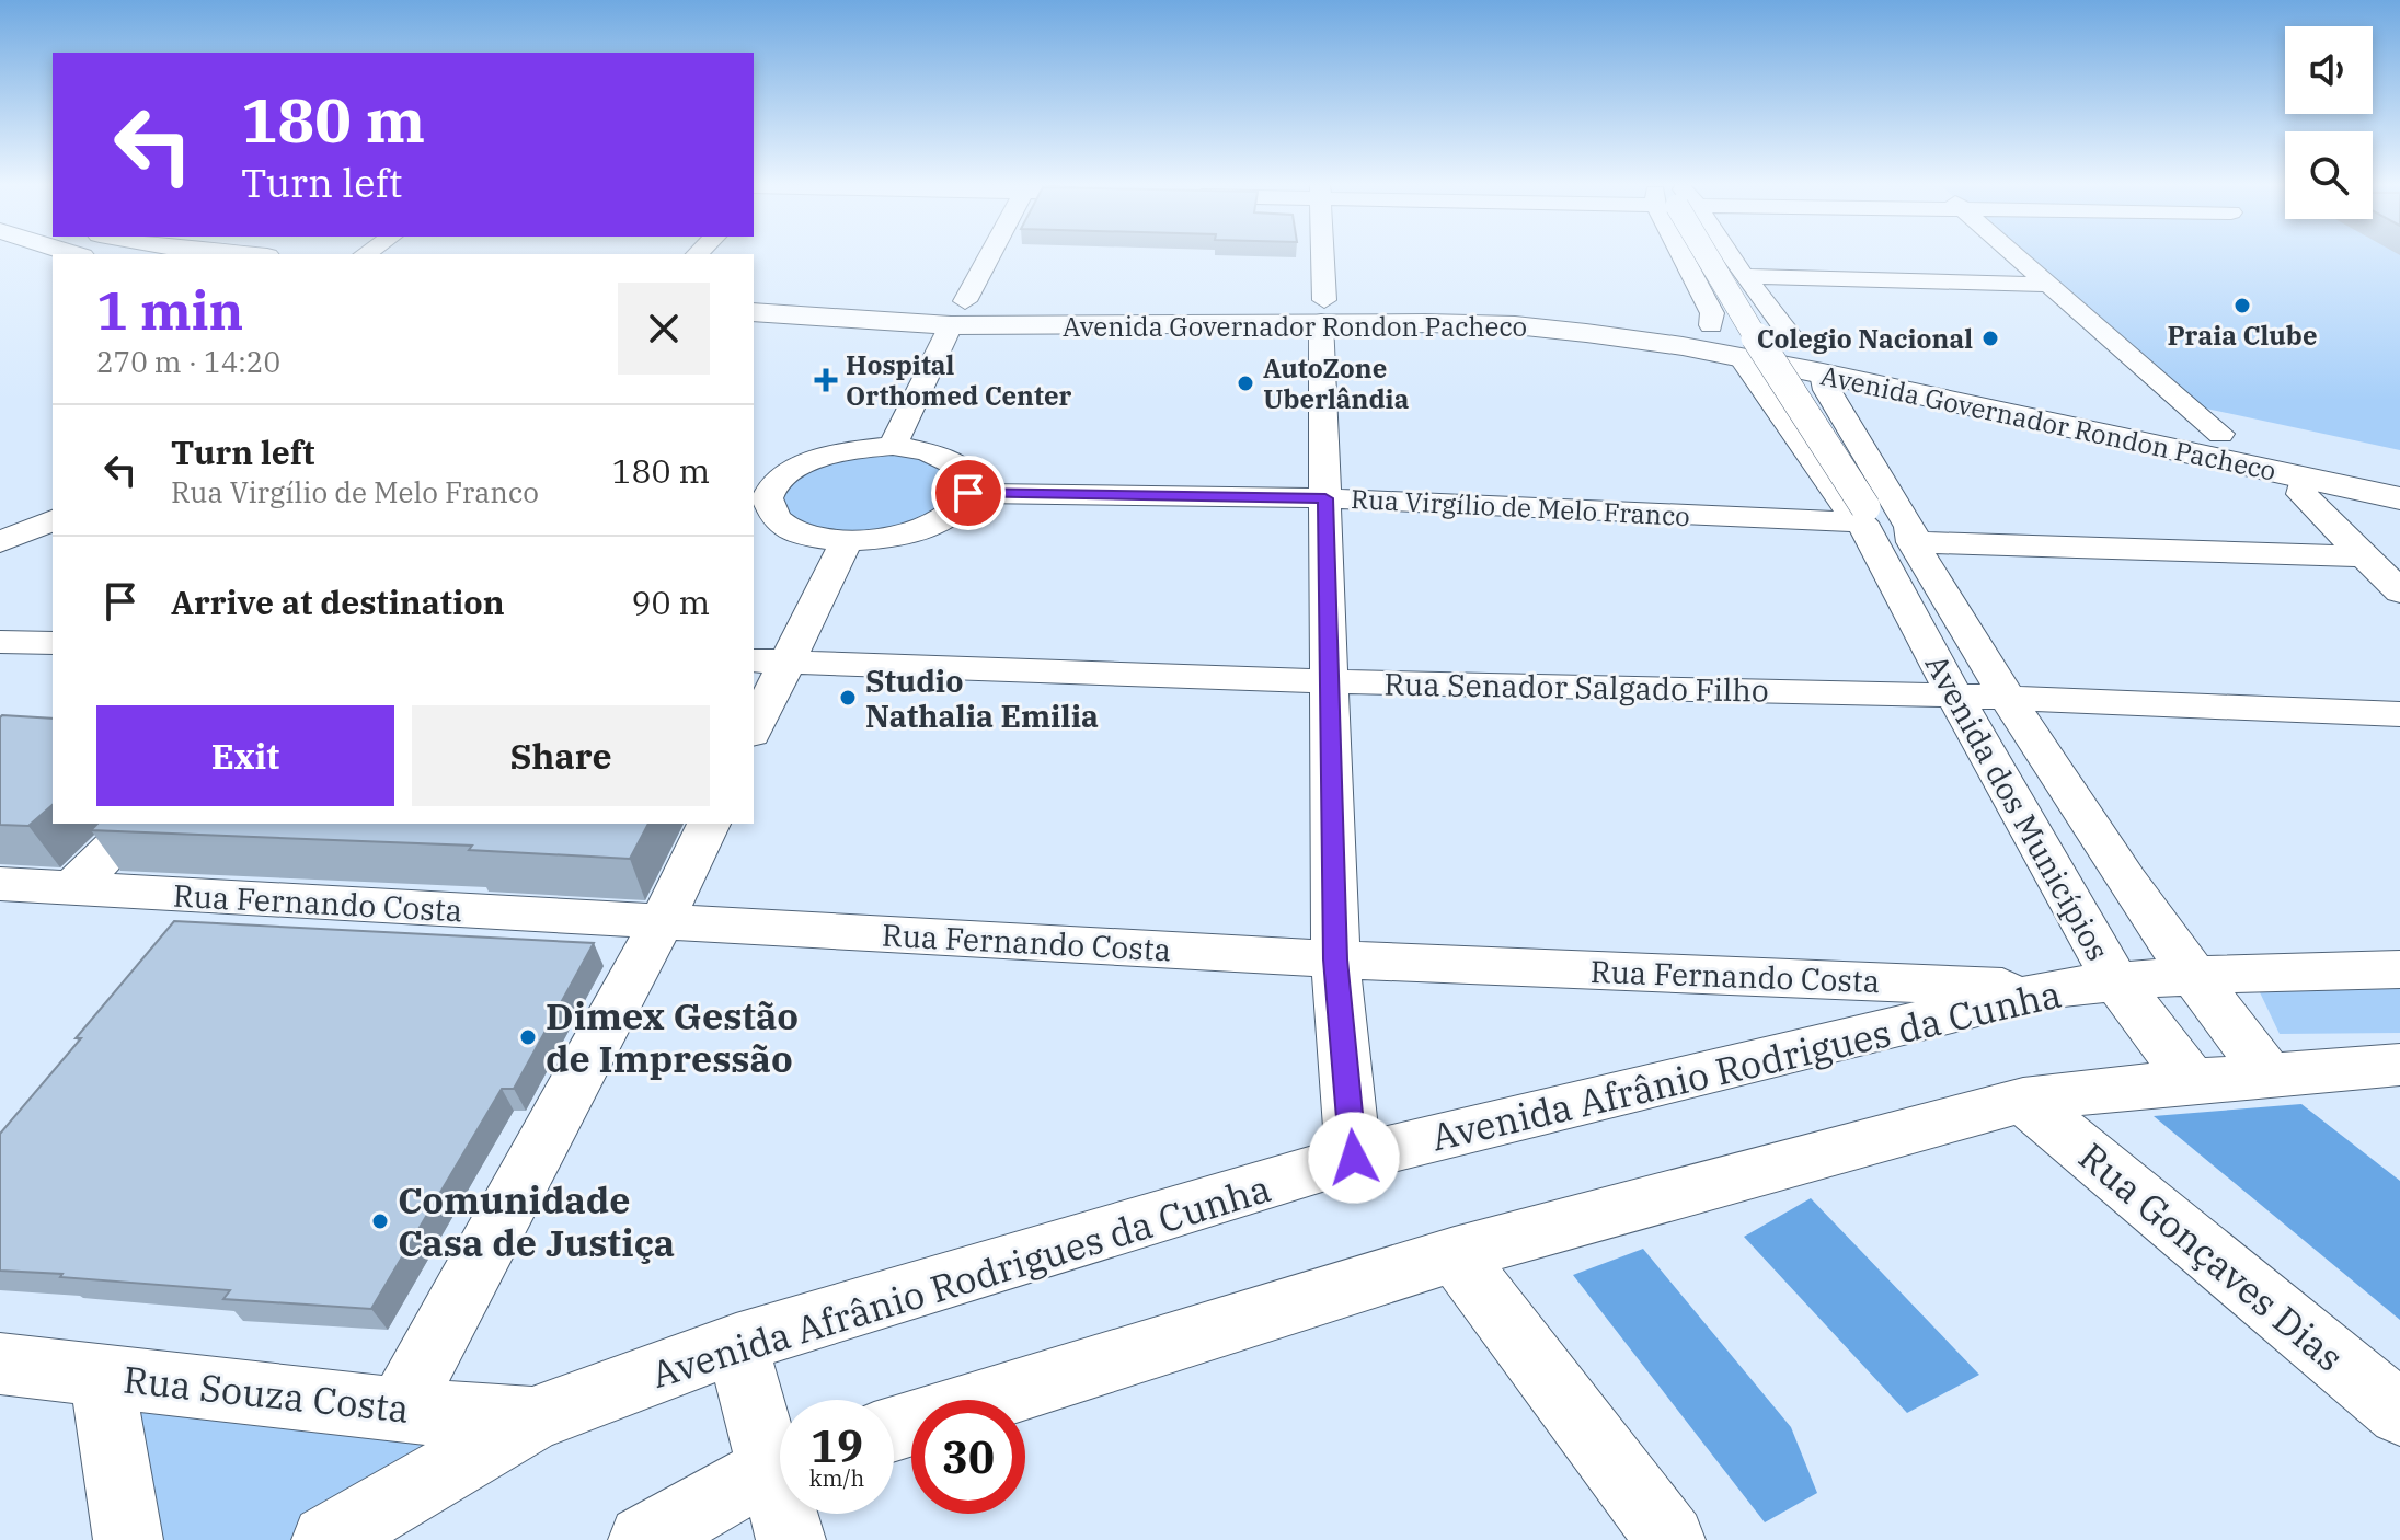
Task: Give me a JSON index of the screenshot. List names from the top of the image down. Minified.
{"streets":{"main road":["Avenida Governador Rondon Pacheco"],"street":["Rua Virgílio de Melo Franco","Rua Senador Salgado Filho","Avenida dos Municípios","Rua Fernando Costa","Avenida Afrânio Rodrigues da Cunha","Rua Gonçaves Dias","Rua Souza Costa"]},"crossings":[["Avenida Governador Rondon Pacheco","Avenida dos Municípios"],["Rua Virgílio de Melo Franco","Avenida dos Municípios"],["Rua Senador Salgado Filho","Avenida dos Municípios"],["Avenida dos Municípios","Avenida Afrânio Rodrigues da Cunha"],["Rua Fernando Costa","Avenida Afrânio Rodrigues da Cunha"],["Avenida Afrânio Rodrigues da Cunha","Rua Souza Costa"]],"places":{"other":["Praia Clube","Colegio Nacional","AutoZone Uberlândia","Studio Nathalia Emilia","Dimex Gestão de Impressão","Comunidade Casa de Justiça"],"health":["Hospital Orthomed Center"]},"page":{"turn":["180 m","Turn left"],"heading":["1 min","270 m · 14:20"],"list":[{"name":"Turn left","note":"Rua Virgílio de Melo Franco","value":"180 m"},{"name":"Arrive at destination","value":"90 m"}],"buttons":["Exit","Share"],"speed":"19 km/h","limit":"30"}}
